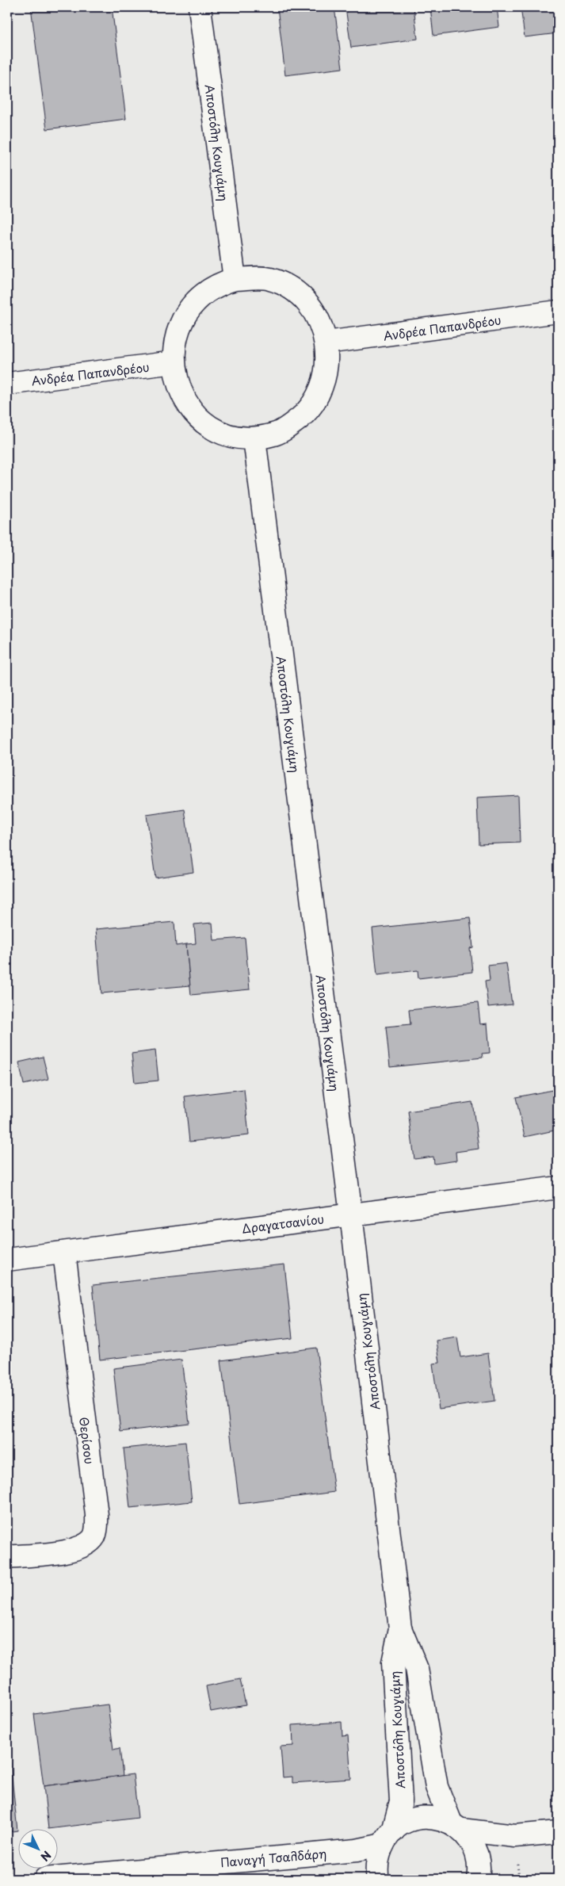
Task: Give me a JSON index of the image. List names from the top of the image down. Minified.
{"streets":{"street":["Αποστόλη Κουγιάμη","Ανδρέα Παπανδρέου","Δραγατσανίου","Θερίσου","Παναγή Τσαλδάρη"]},"crossings":[["Αποστόλη Κουγιάμη","Δραγατσανίου"],["Αποστόλη Κουγιάμη","Παναγή Τσαλδάρη"],["Δραγατσανίου","Θερίσου"]],"north":"bottom right"}
